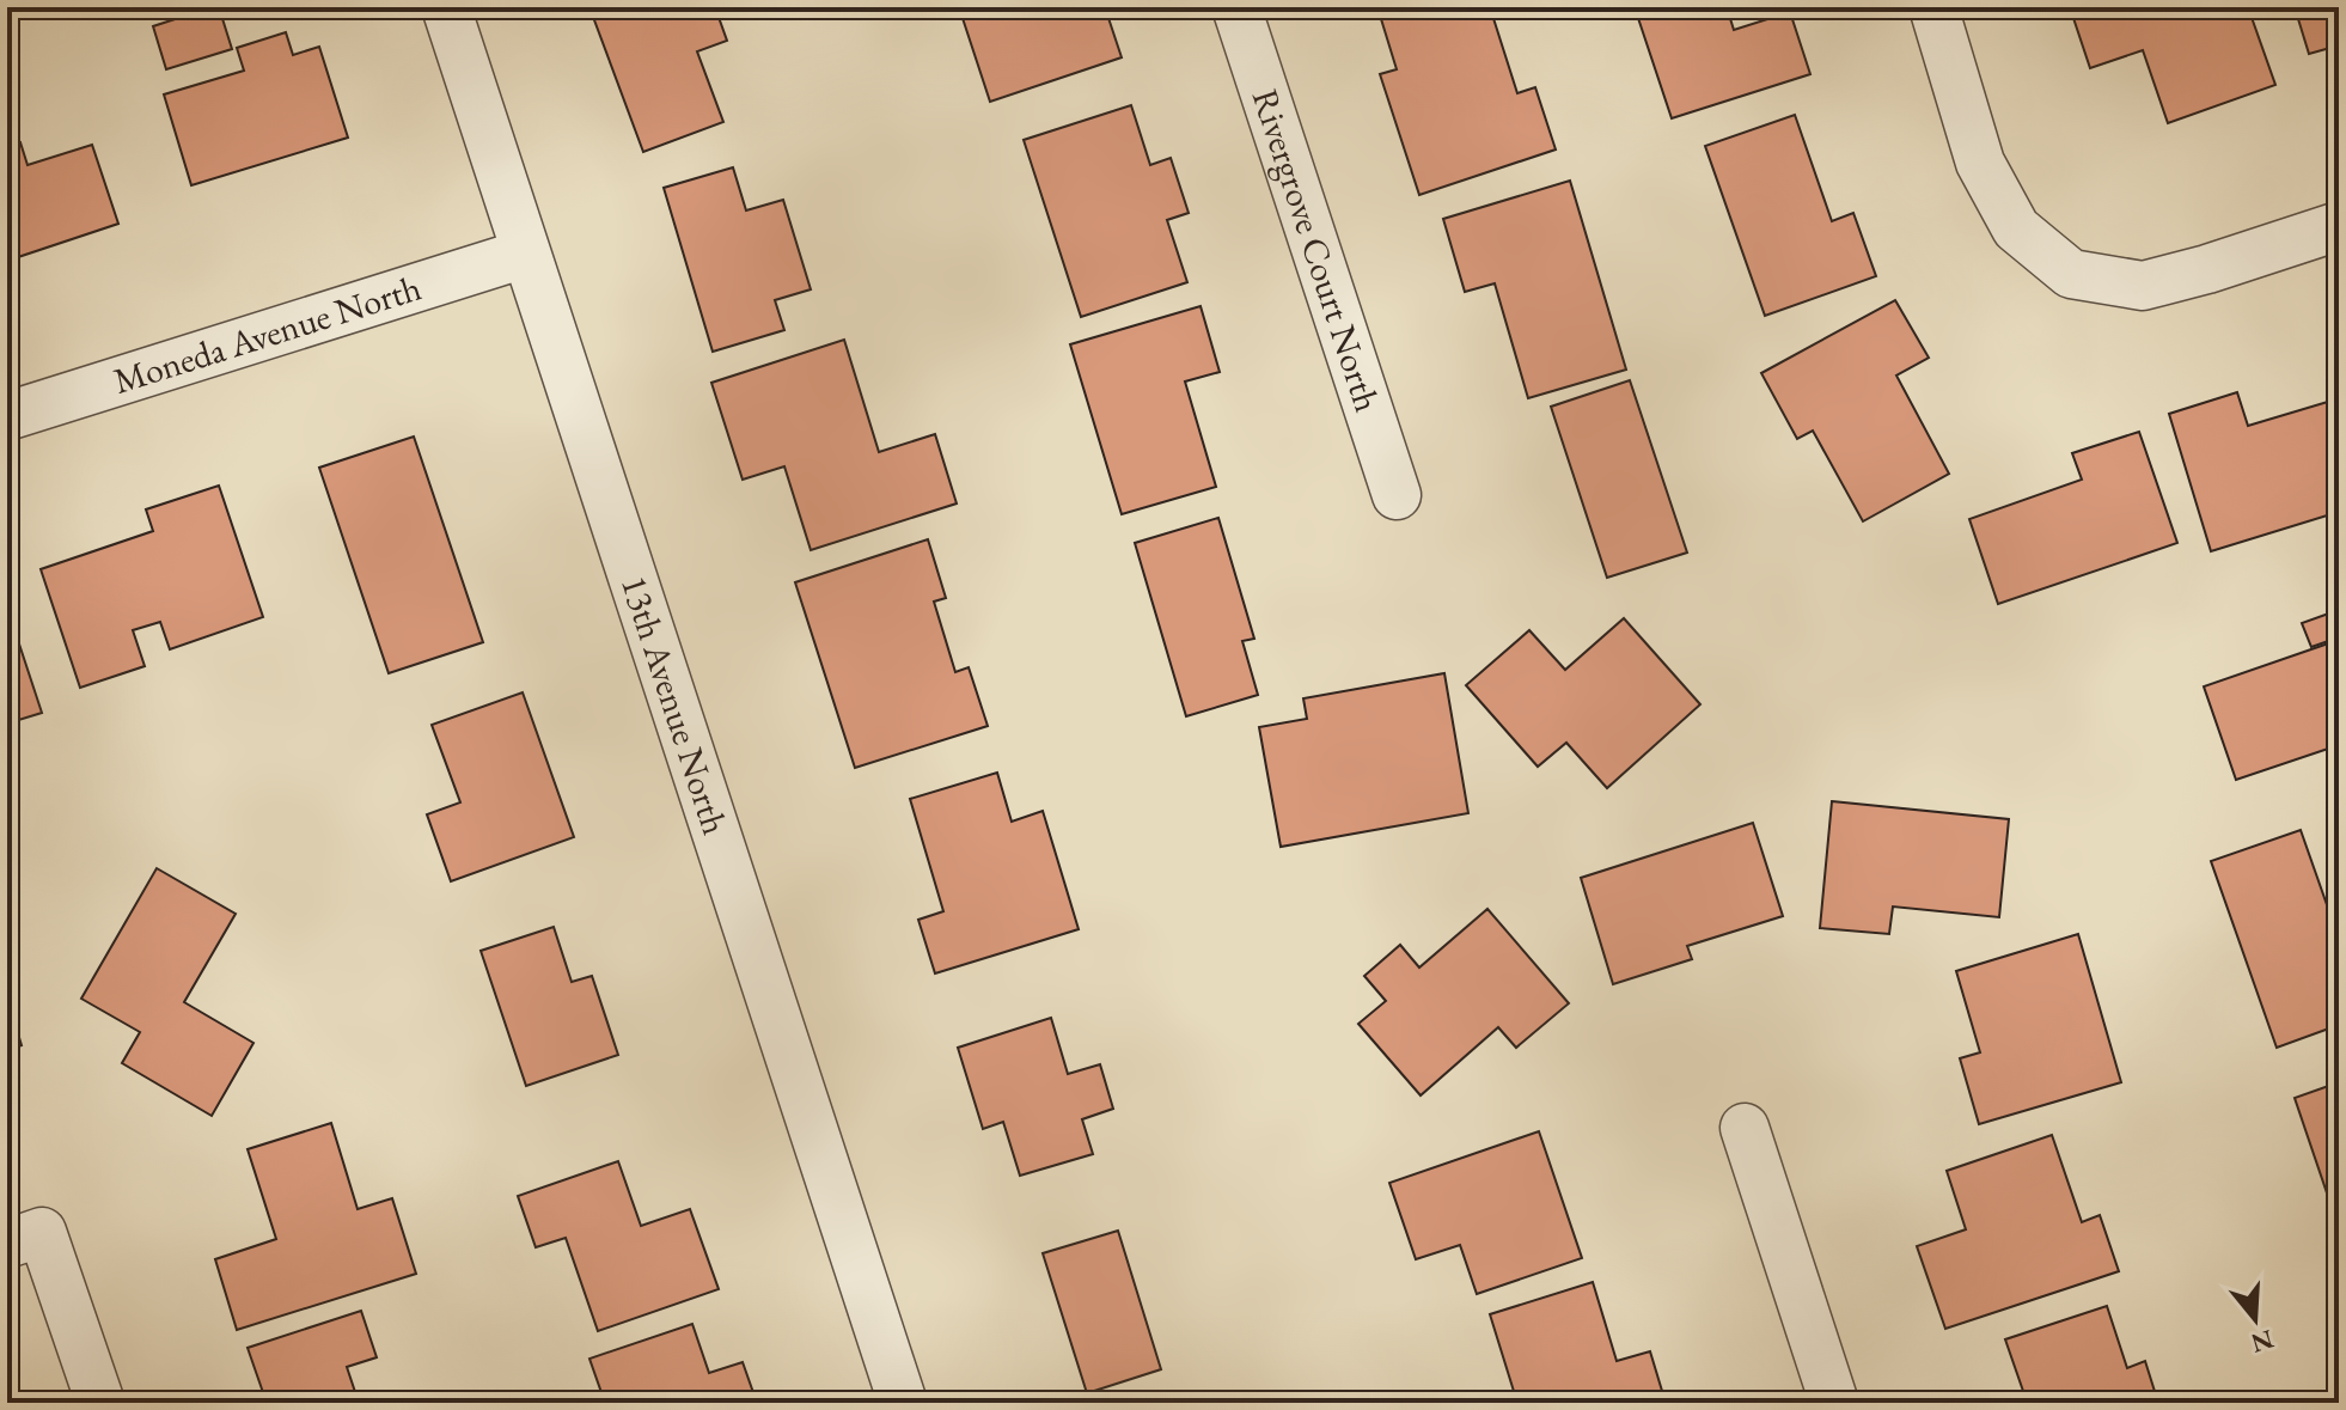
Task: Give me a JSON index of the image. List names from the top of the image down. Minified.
{"streets":{"street":["Rivergrove Court North","Moneda Avenue North","13th Avenue North"]},"crossings":[["Moneda Avenue North","13th Avenue North"]],"north":"bottom"}
